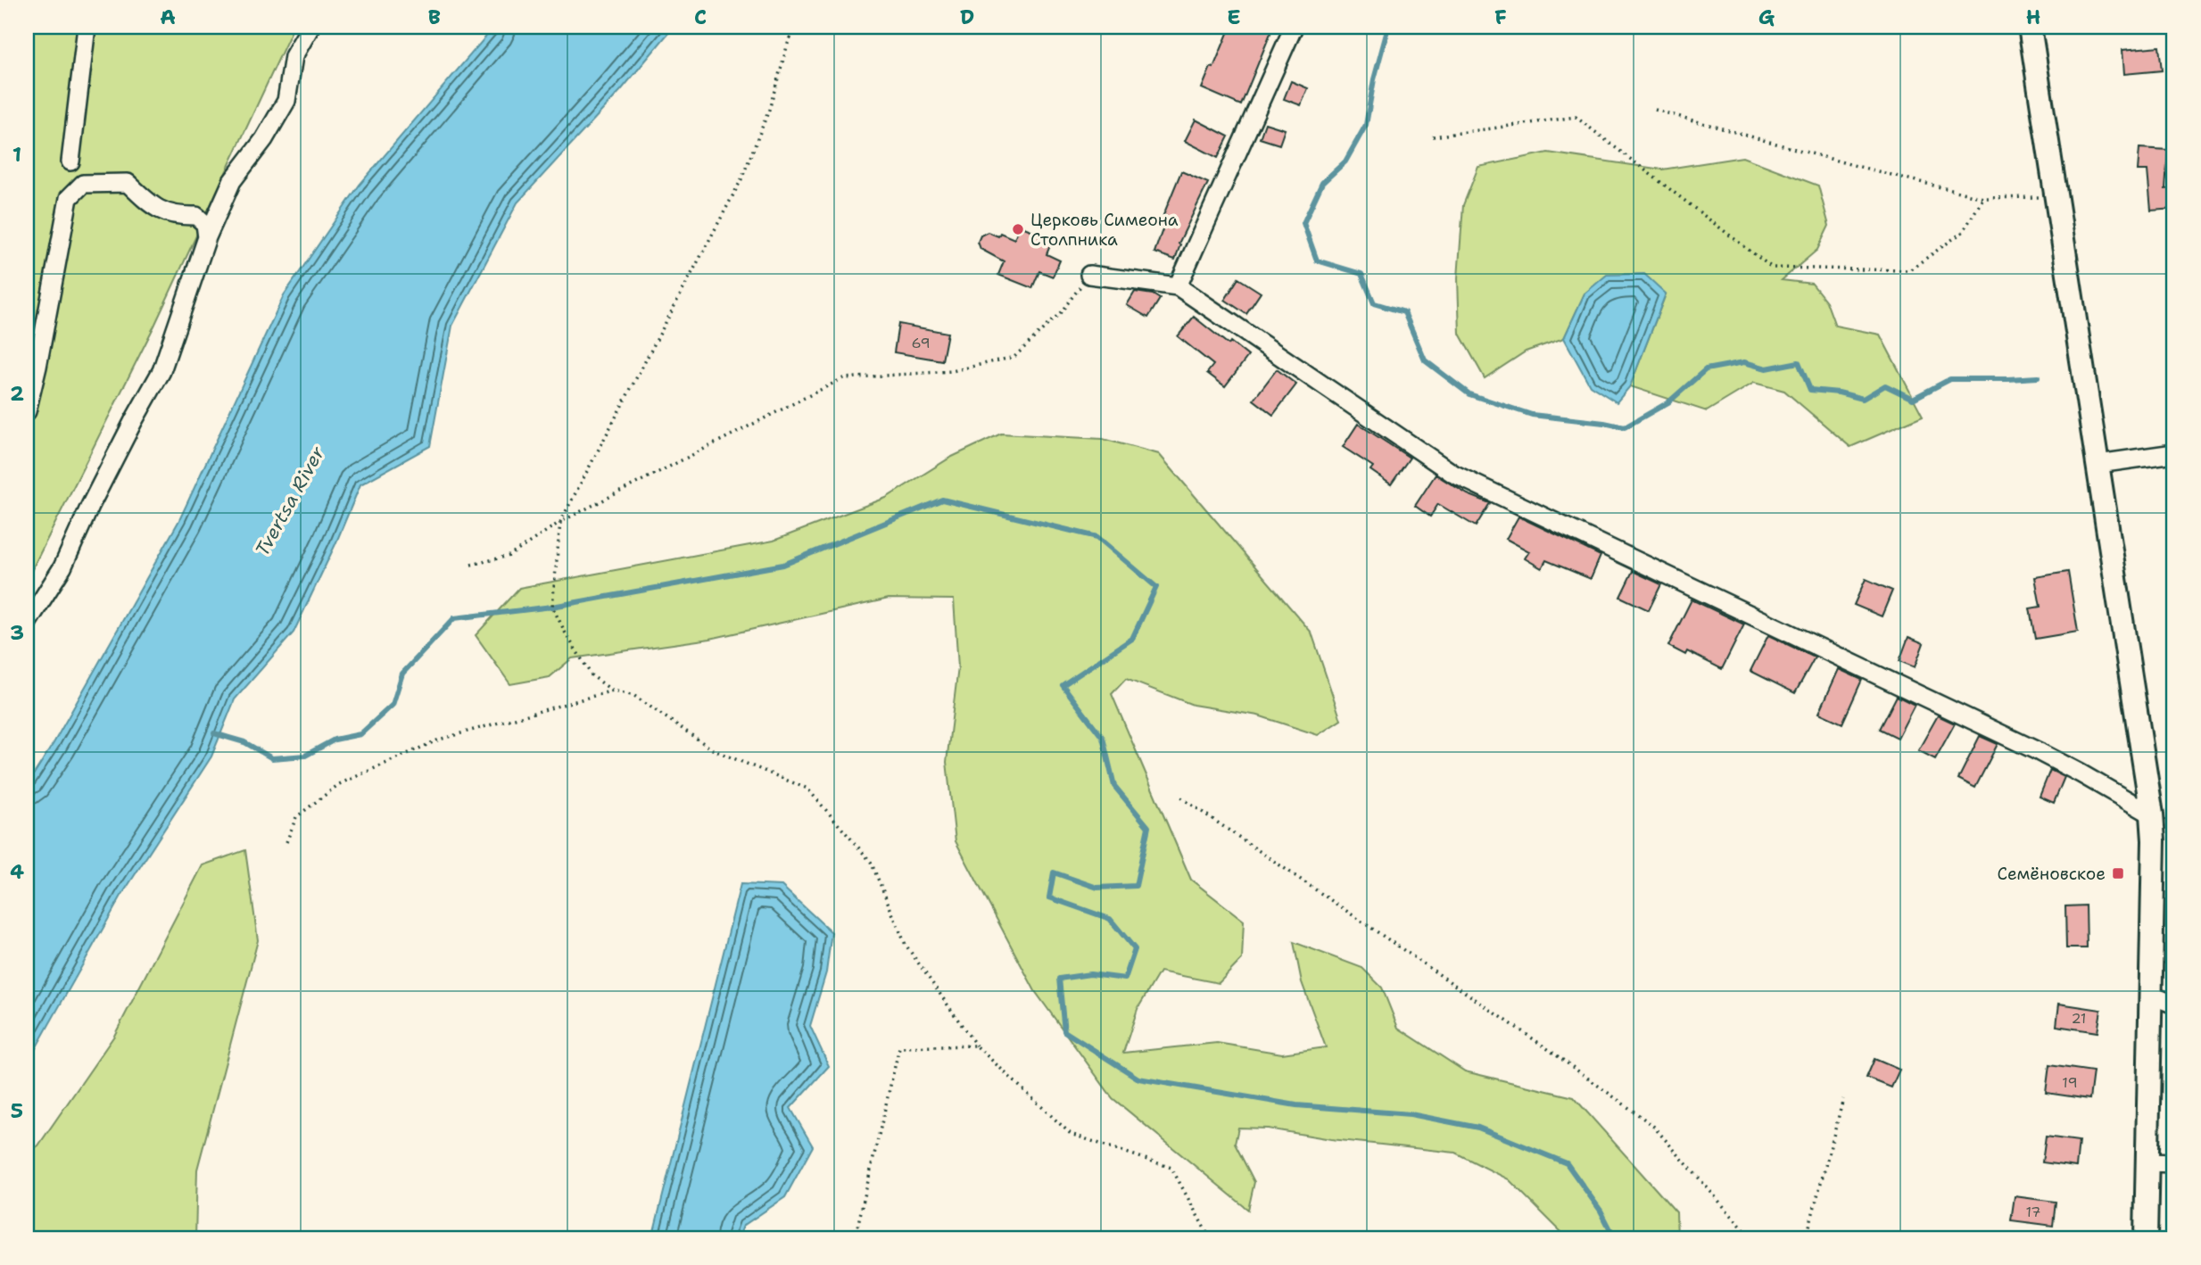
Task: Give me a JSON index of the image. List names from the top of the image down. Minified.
{"water":["Tvertsa River"],"places":{"other":["Церковь Симеона Столпника"],"transit":["Семёновское"]},"house_numbers":["69","21","19","17"],"grid":{"columns":["A","B","C","D","E","F","G","H"],"rows":["1","2","3","4","5"]}}
